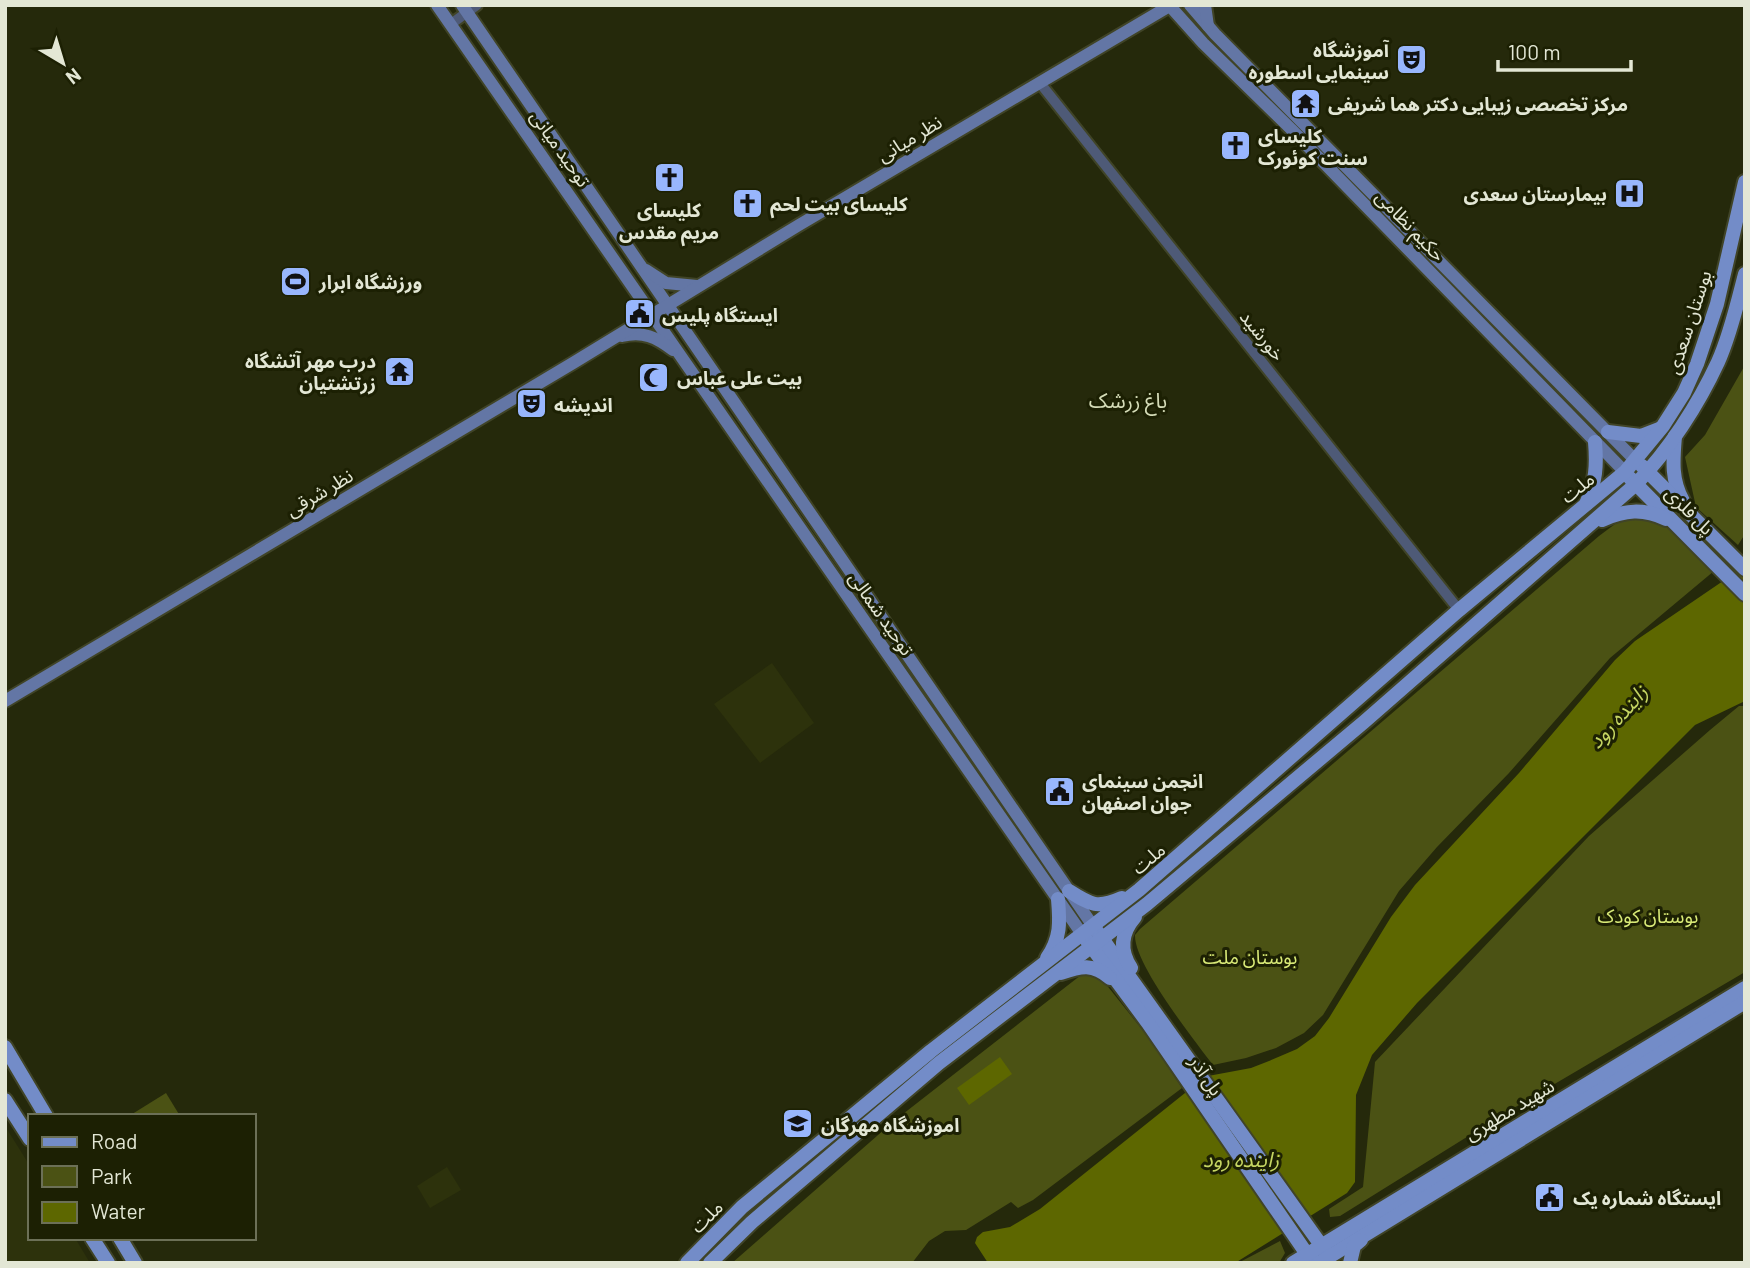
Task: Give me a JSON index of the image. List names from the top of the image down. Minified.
{"streets":{"main road":["نظر میانی","توحید میانی","حکیم نظامی","بوستان سعدی","ملت","نظر شرقی","پل فلزی","توحید شمالی","پل آذر","شهید مطهری"],"street":["خورشید"]},"crossings":[["نظر میانی","توحید میانی"],["نظر میانی","حکیم نظامی"],["نظر میانی","خورشید"],["نظر میانی","نظر شرقی"],["نظر میانی","توحید شمالی"],["توحید میانی","نظر شرقی"],["توحید میانی","توحید شمالی"],["حکیم نظامی","بوستان سعدی"],["حکیم نظامی","ملت"],["حکیم نظامی","پل فلزی"],["بوستان سعدی","ملت"],["بوستان سعدی","پل فلزی"],["خورشید","ملت"],["ملت","پل فلزی"],["ملت","توحید شمالی"],["ملت","پل آذر"],["نظر شرقی","توحید شمالی"],["توحید شمالی","پل آذر"],["پل آذر","شهید مطهری"]],"districts":["باغ زرشک"],"water":["زاینده رود"],"parks":["بوستان کودک","بوستان ملت"],"places":{"theatre":["آموزشگاه سینمایی اسطوره","اندیشه"],"temple":["مرکز تخصصی زیبایی دکتر هما شریفی","درب مهر آتشگاه زرتشتیان"],"church":["کلیسای سنت کوئورک","کلیسای مریم مقدس","کلیسای بیت لحم"],"hospital":["بیمارستان سعدی"],"sports":["ورزشگاه ابرار"],"public building":["ایستگاه پلیس","انجمن سینمای جوان اصفهان","ایستگاه شماره یک"],"mosque":["بیت علی عباس"],"school or university":["اموزشگاه مهرگان"]},"legend":["Road","Park","Water"],"scale_bar":"100 m","north":"bottom right"}
